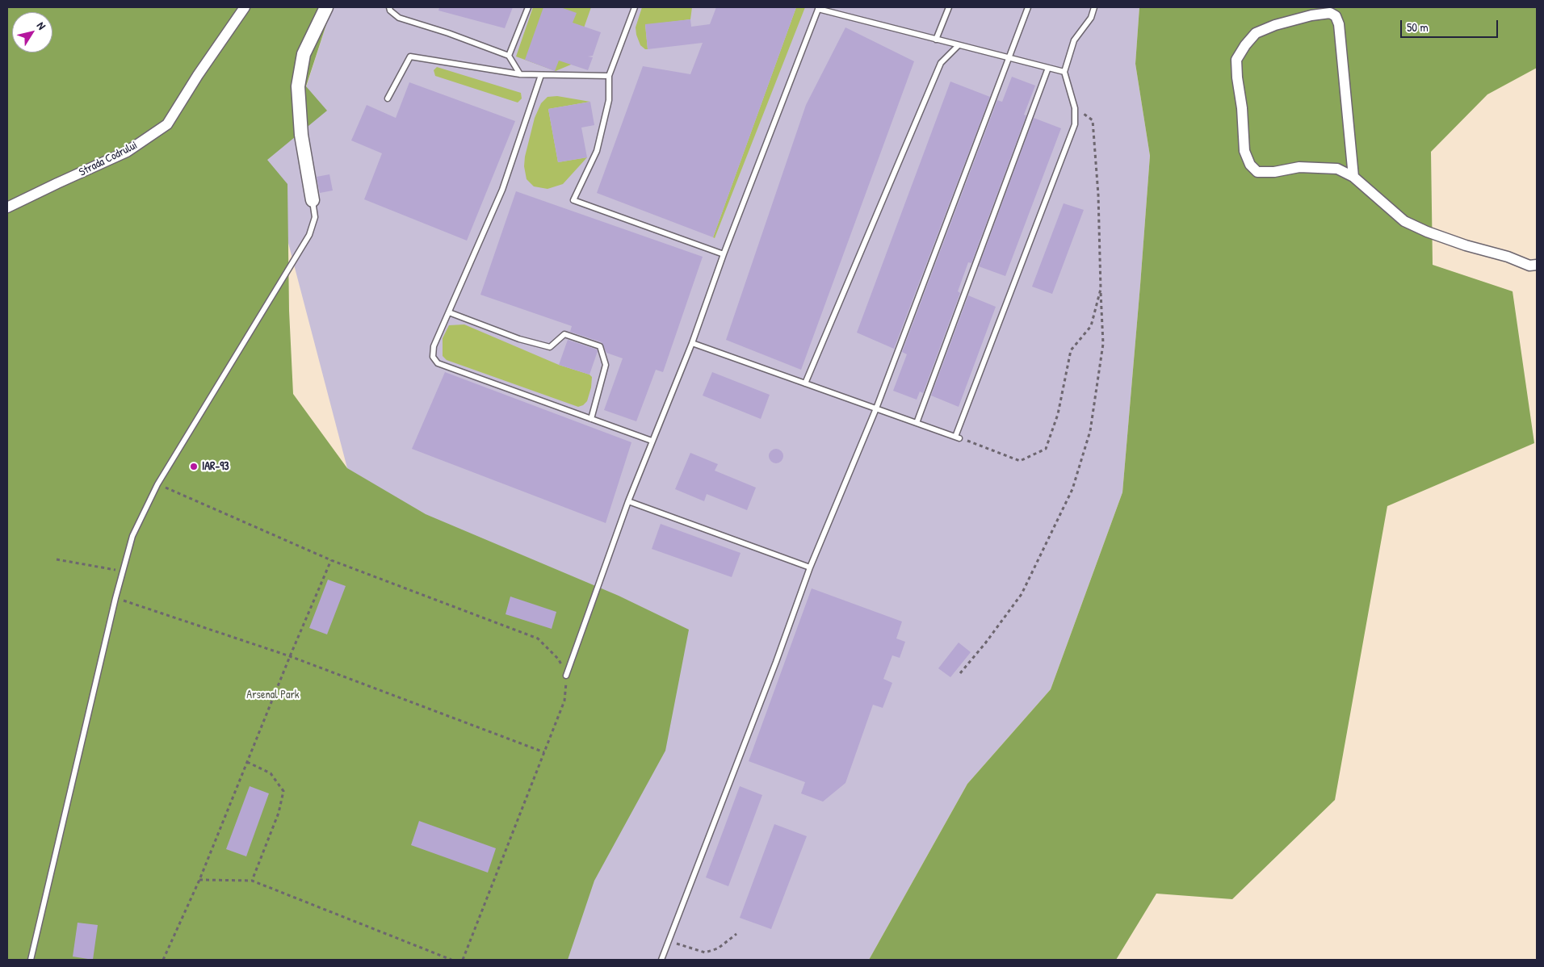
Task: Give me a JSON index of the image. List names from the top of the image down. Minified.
{"streets":{"street":["Strada Codrului"]},"parks":["Arsenal Park"],"places":["IAR-93"],"scale_bar":"50 m","north":"top right"}
